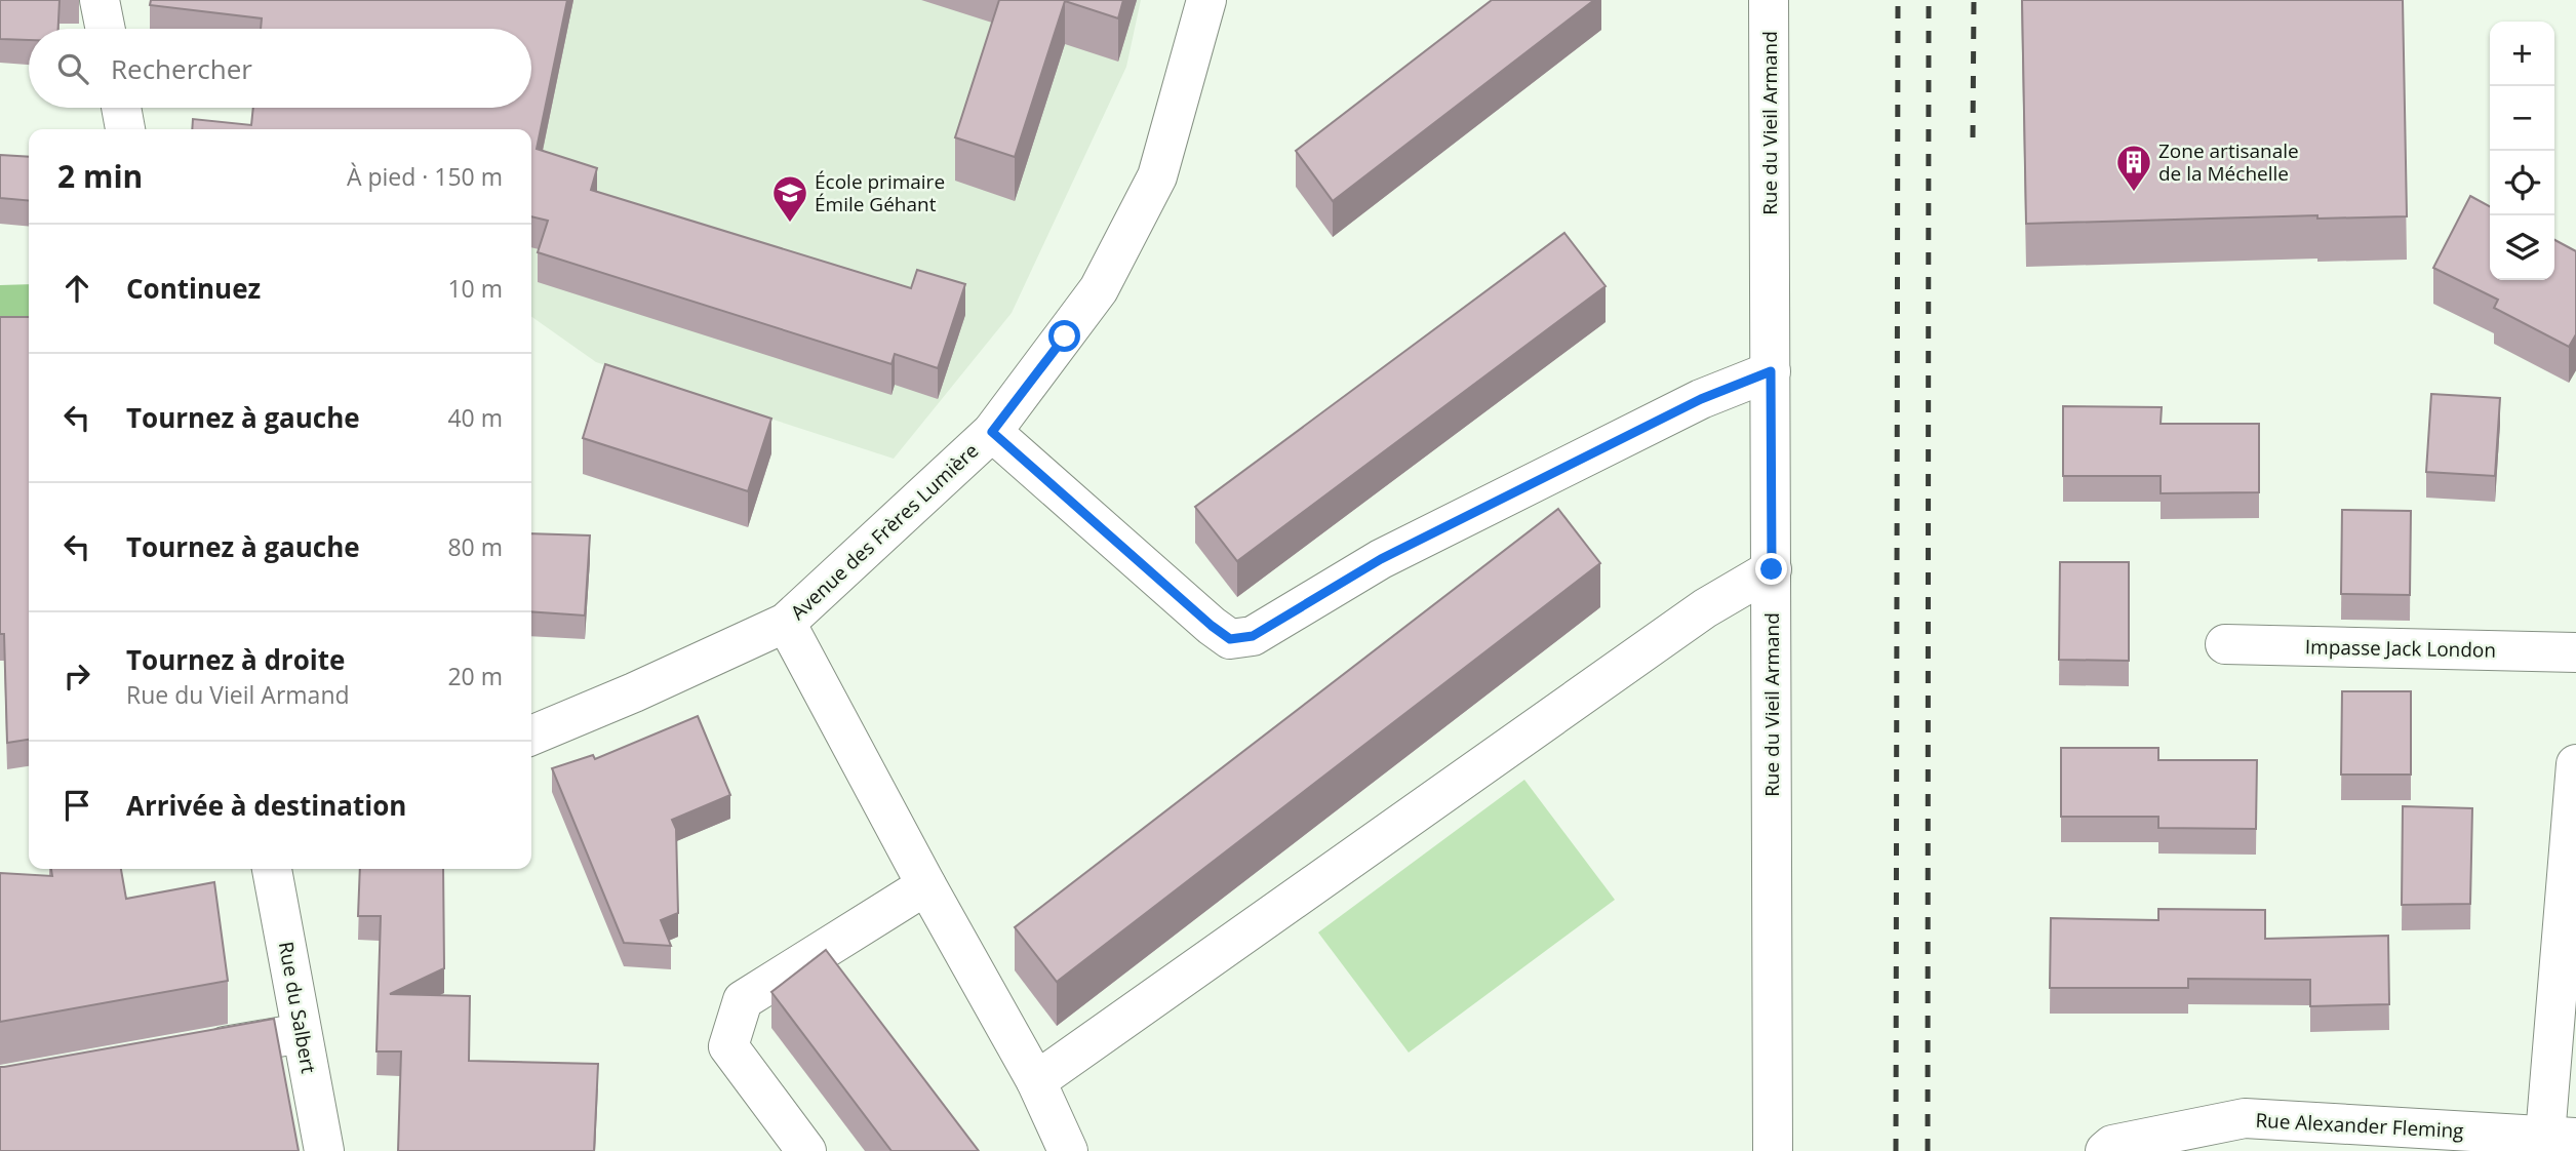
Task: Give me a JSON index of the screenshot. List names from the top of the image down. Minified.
{"streets":{"street":["Rue du Vieil Armand","Avenue des Frères Lumière","Impasse Jack London","Rue du Salbert","Rue Alexander Fleming"]},"places":{"building":["Zone artisanale de la Méchelle"],"school or university":["École primaire Émile Géhant"]},"page":{"map_buttons":["+","−"],"search":"Rechercher","heading":["2 min","À pied · 150 m"],"list":[["Continuez","10 m"],["Tournez à gauche","40 m"],["Tournez à gauche","80 m"],["Tournez à droite","Rue du Vieil Armand","20 m"],"Arrivée à destination"]}}
